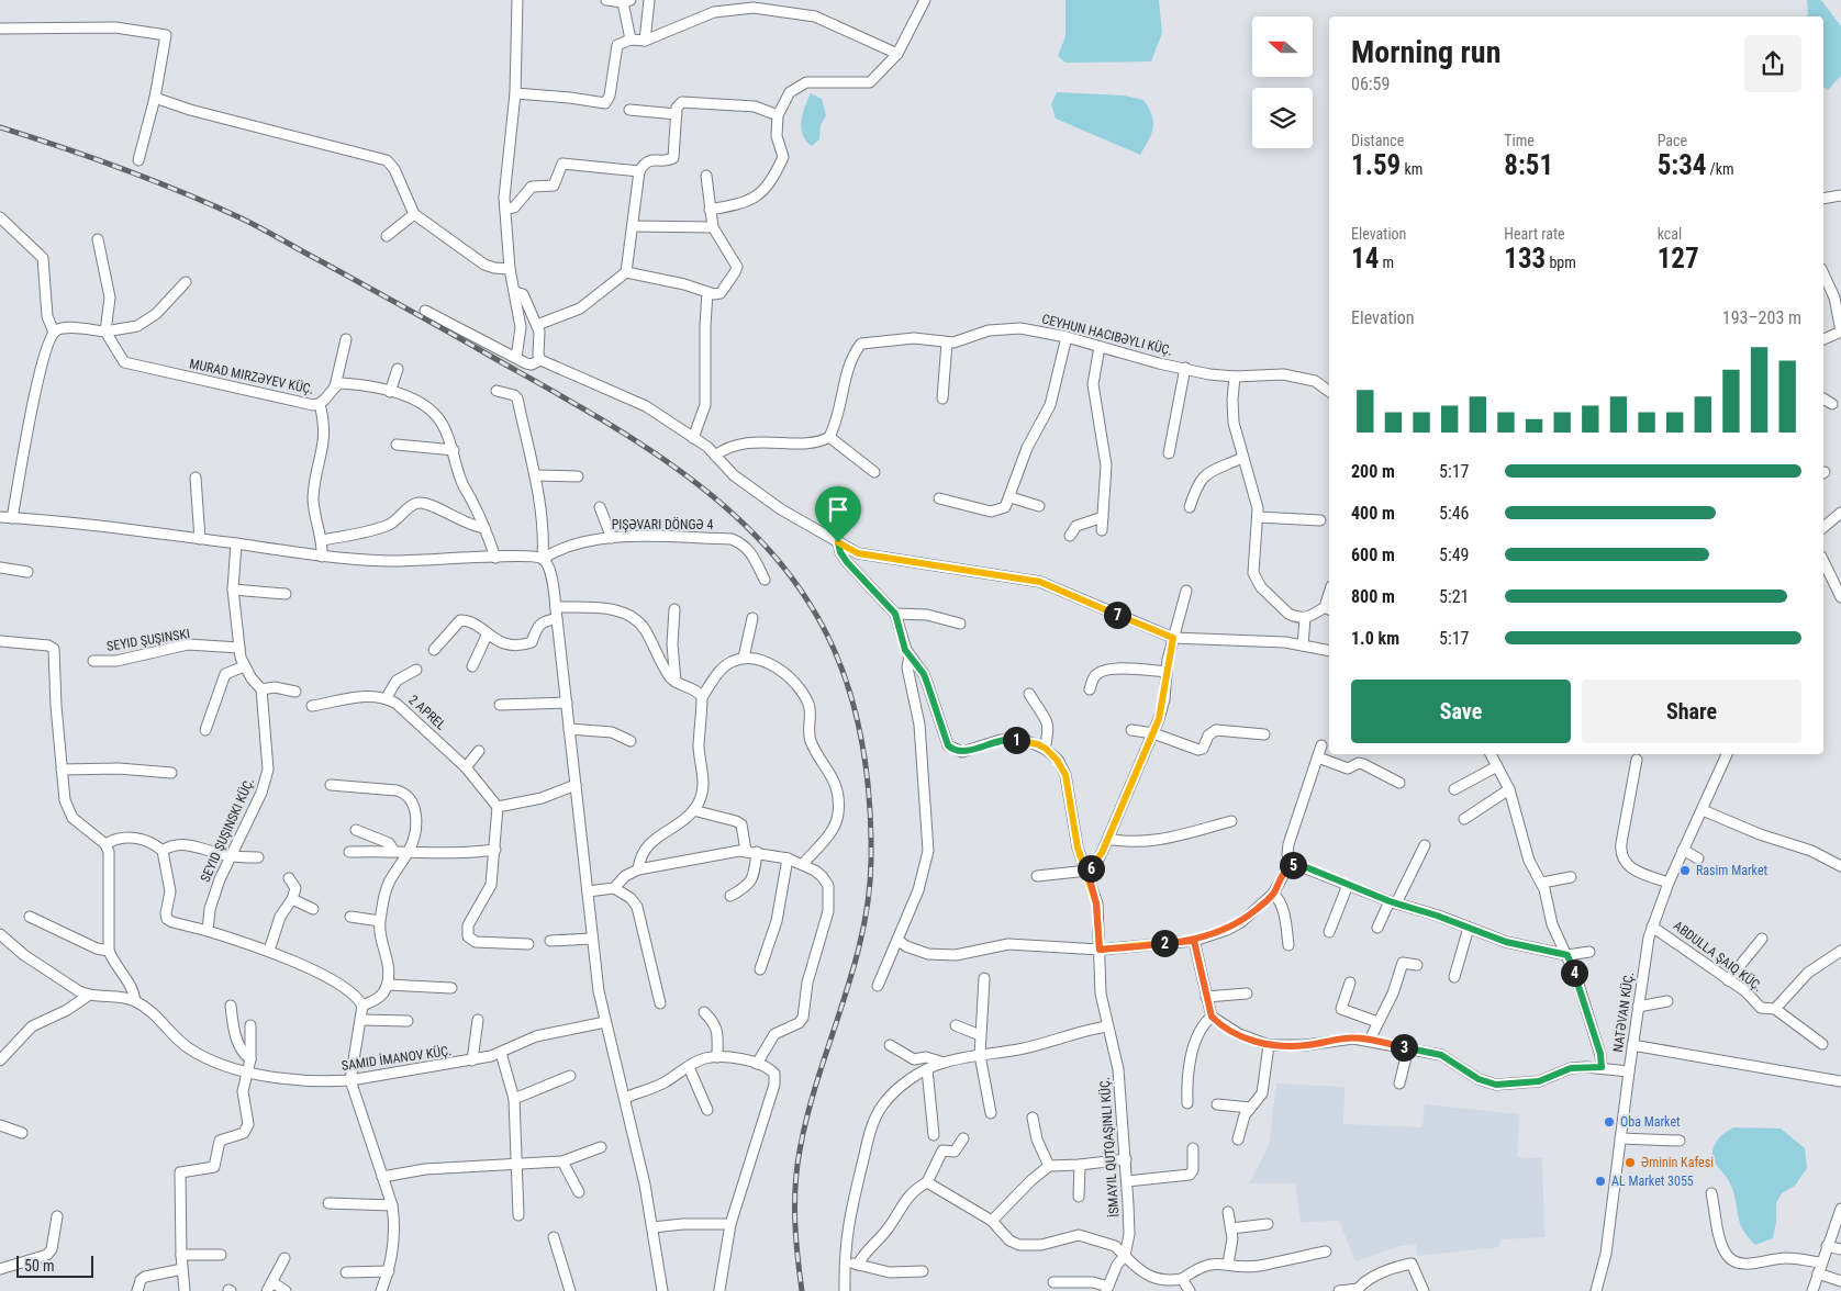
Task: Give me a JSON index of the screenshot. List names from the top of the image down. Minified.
{"streets":{"street":["MURAD MIRZƏYEV KÜÇ.","PIŞƏVARI DÖNGƏ 4","SEYID ŞUŞINSKI","2 APREL","SEYID ŞUŞINSKI KÜÇ.","ABDULLA ŞAIQ KÜÇ.","NATƏVAN KÜÇ.","SAMID İMANOV KÜÇ."]},"crossings":[["ABDULLA ŞAIQ KÜÇ.","NATƏVAN KÜÇ."]],"places":["Rasim Market","Oba Market","Əminin Kafesi","AL Market 3055"],"scale_bar":"50 m","north":"left","page":{"heading":["Morning run","06:59"],"stats":[["Distance","1.59 km"],["Time","8:51"],["Pace","5:34 /km"],["Elevation","14 m"],["Heart rate","133 bpm"],["kcal","127"]],"chart":["Elevation","193–203 m"],"list":[{"name":"200 m","note":"5:17"},{"name":"400 m","note":"5:46"},{"name":"600 m","note":"5:49"},{"name":"800 m","note":"5:21"},{"name":"1.0 km","note":"5:17"}],"pins":["7","1","5","6","2","4","3"],"buttons":["Save","Share"],"scale":"50 m"}}
